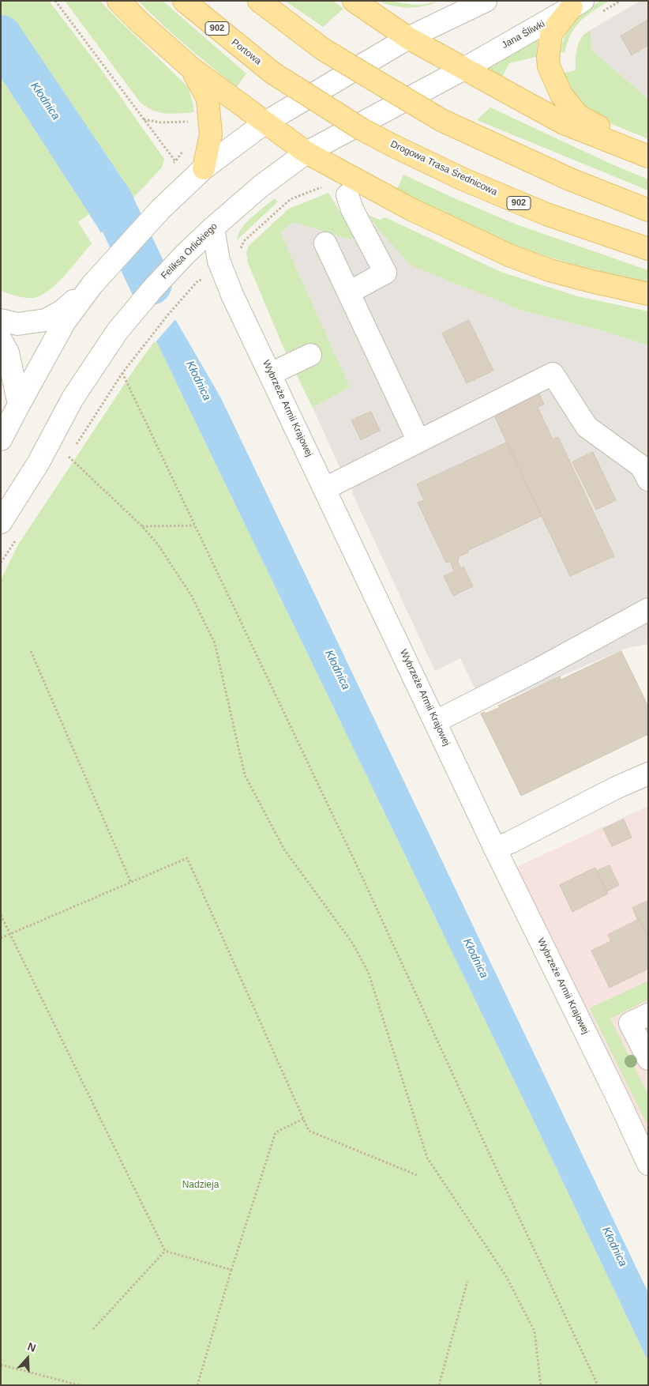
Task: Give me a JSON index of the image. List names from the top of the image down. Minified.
{"streets":{"main road":["902","Portowa","Drogowa Trasa Średnicowa"],"street":["Jana Śliwki","Feliksa Orlickiego","Wybrzeże Armii Krajowej"]},"crossings":[["Jana Śliwki","Feliksa Orlickiego"],["Portowa","Drogowa Trasa Średnicowa"],["Feliksa Orlickiego","Wybrzeże Armii Krajowej"]],"water":["Kłodnica"],"parks":["Nadzieja"],"north":"top"}
